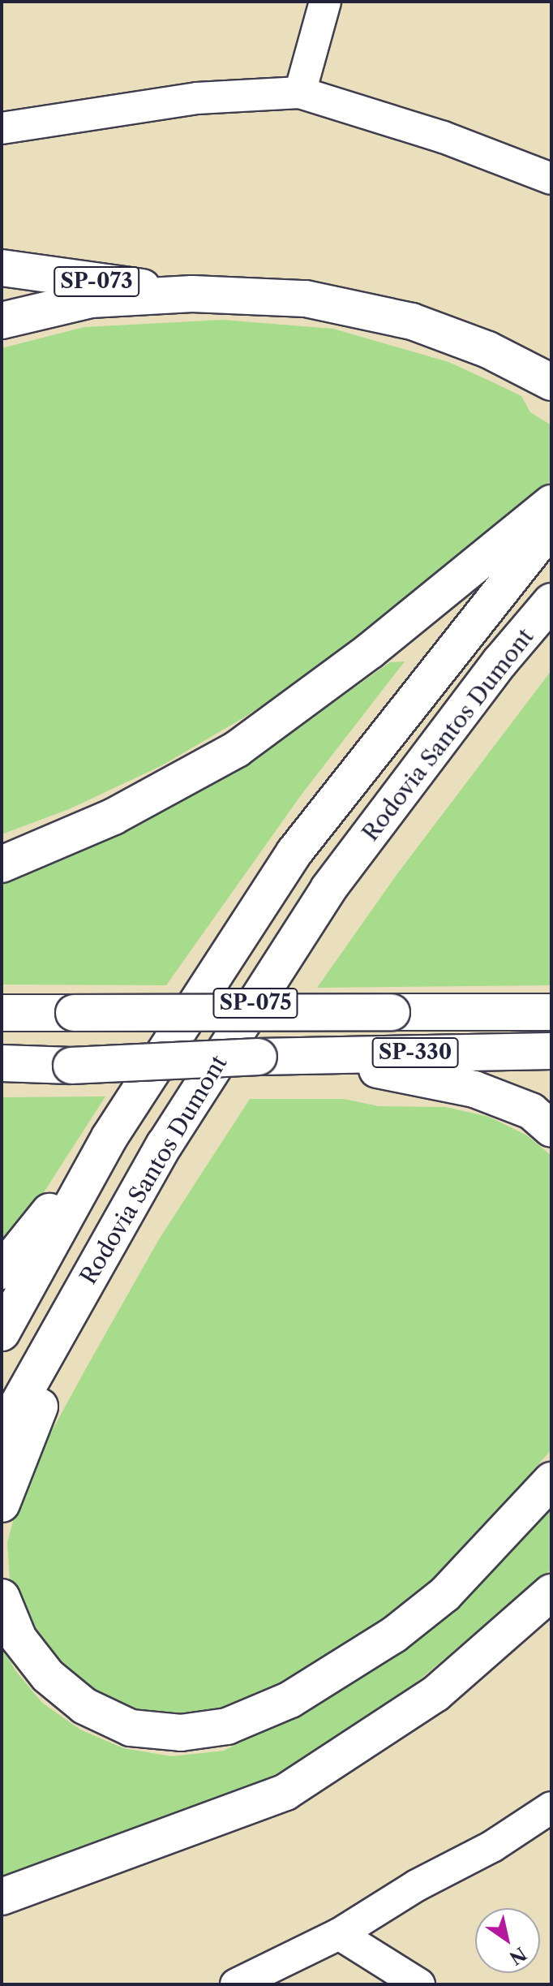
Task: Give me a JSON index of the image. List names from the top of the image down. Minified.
{"streets":{"main road":["SP-073","Rodovia Santos Dumont","SP-075","SP-330"]},"north":"bottom right"}
